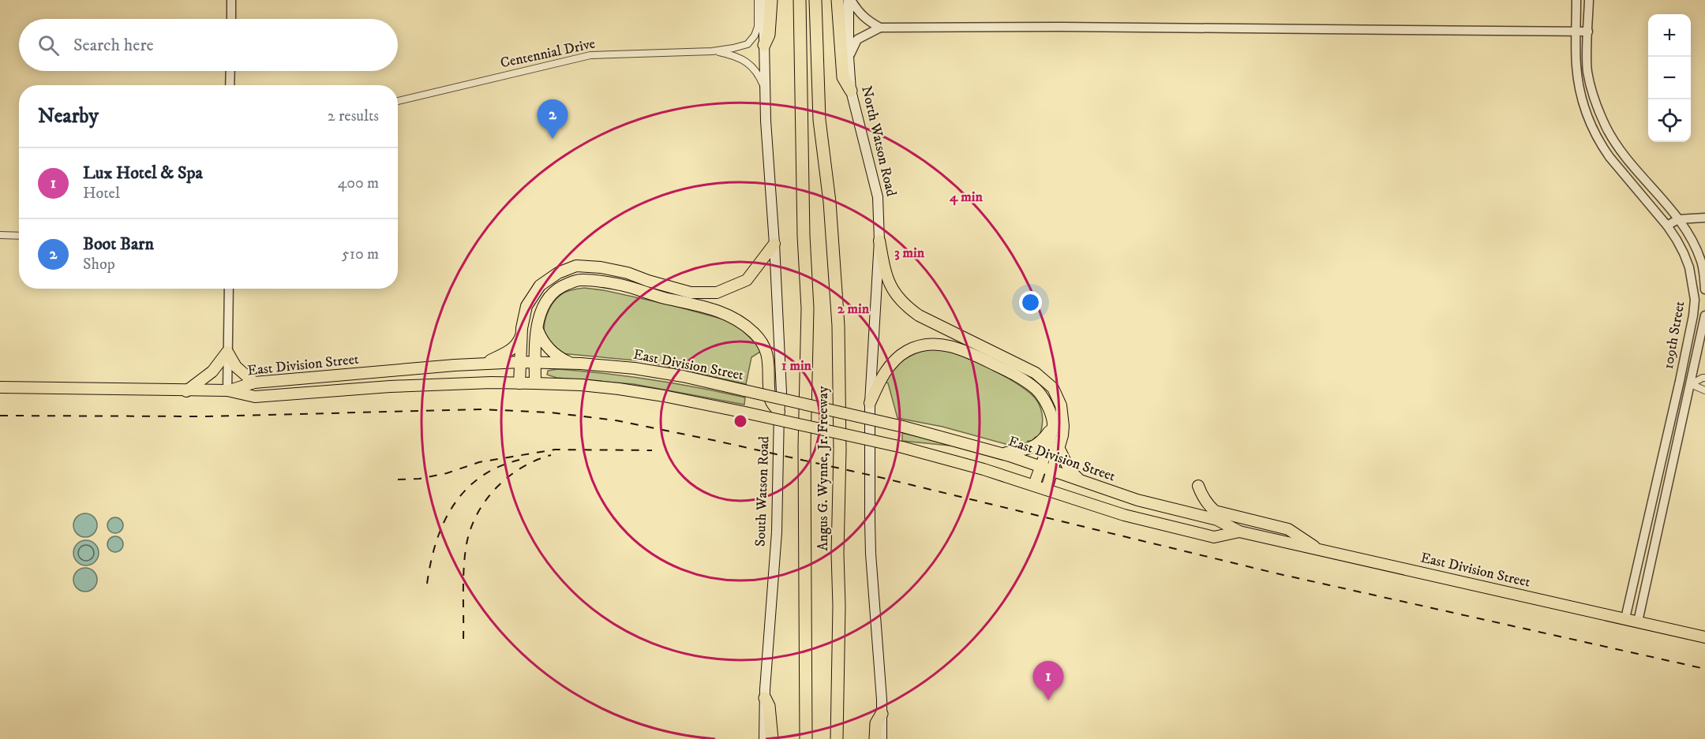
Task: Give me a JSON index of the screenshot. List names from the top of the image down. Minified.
{"streets":{"highway":["Angus G. Wynne, Jr. Freeway"],"main road":["North Watson Road","East Division Street","South Watson Road"],"street":["Centennial Drive","109th Street"]},"crossings":[["109th Street","East Division Street"]],"page":{"map_buttons":["+","−"],"search":"Search here","heading":["Nearby","2 results"],"pins":["2","1"],"list":[{"mark":"1","name":"Lux Hotel & Spa","note":"Hotel","value":"400 m"},{"mark":"2","name":"Boot Barn","note":"Shop","value":"510 m"}]},"rings":["4 min","3 min","2 min","1 min"]}
